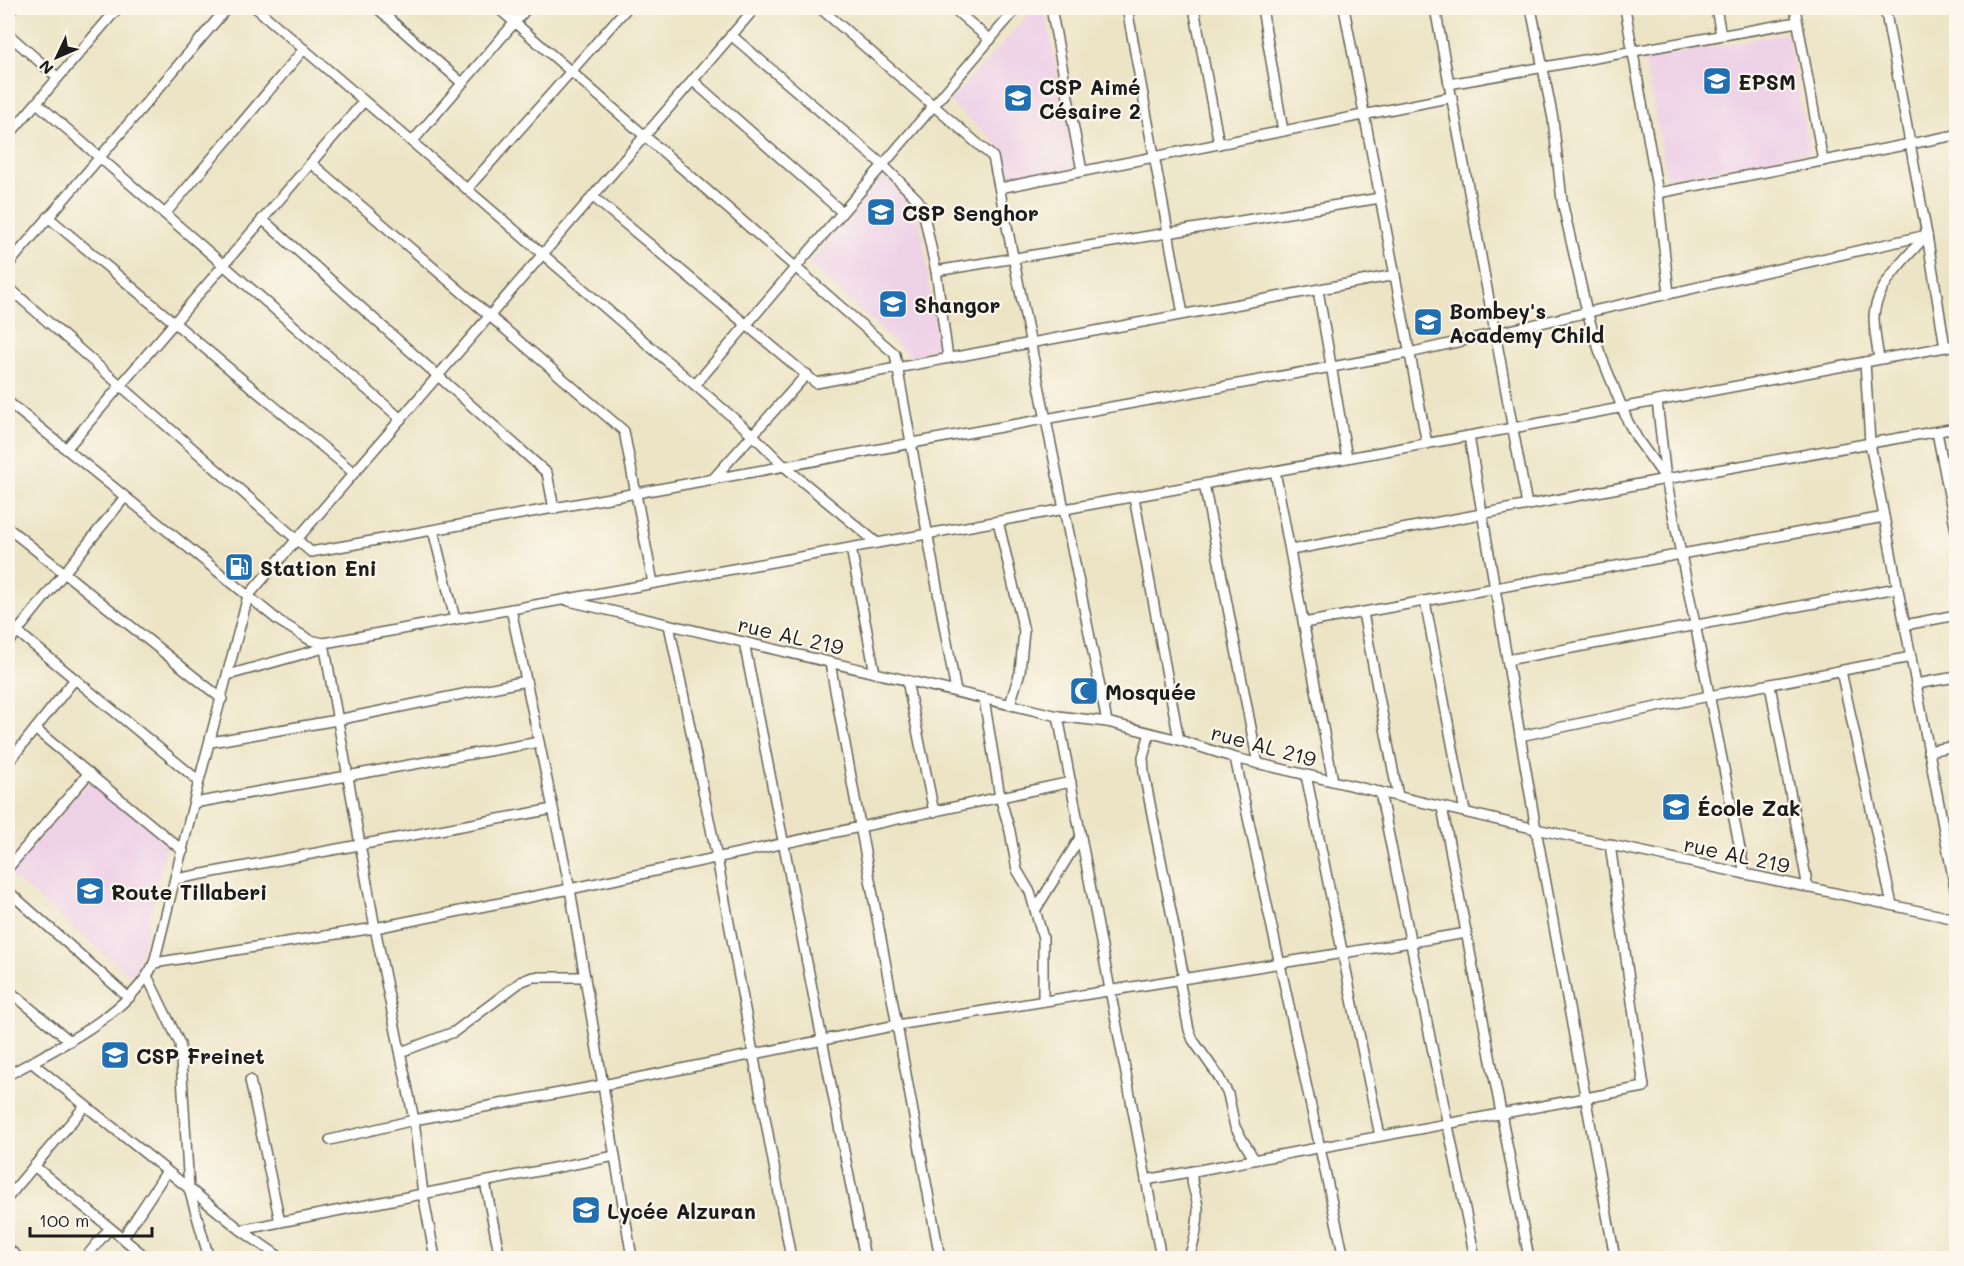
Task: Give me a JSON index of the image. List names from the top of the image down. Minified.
{"streets":{"street":["rue AL 219"]},"places":{"school or university":["EPSM","CSP Aimé Césaire 2","CSP Senghor","Shangor","Bombey's Academy Child","École Zak","Route Tillaberi","CSP Freinet","Lycée Alzuran"],"fuel station":["Station Eni"],"mosque":["Mosquée"]},"scale_bar":"100 m","north":"bottom left"}
